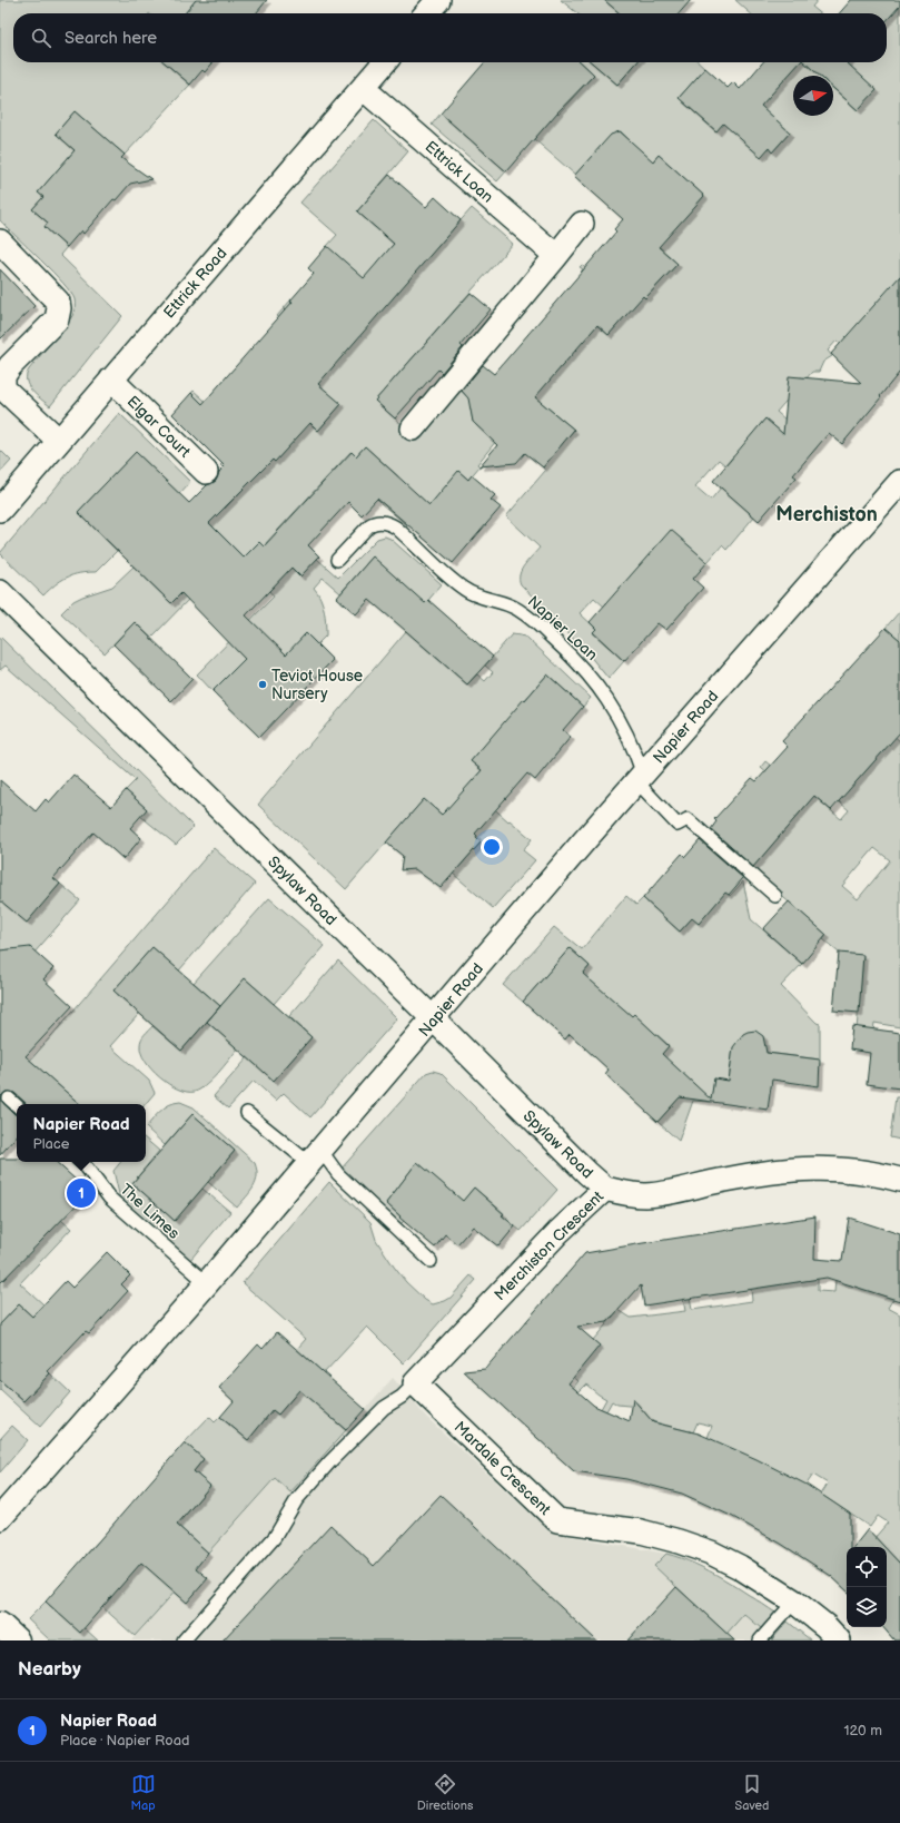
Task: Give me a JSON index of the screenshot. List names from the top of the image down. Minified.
{"streets":{"street":["Ettrick Loan","Ettrick Road","Elgar Court","Napier Road","Spylaw Road","Merchiston Crescent","Mardale Crescent"],"lane":["Napier Loan","The Limes"]},"crossings":[["Ettrick Loan","Ettrick Road"],["Ettrick Road","Elgar Court"],["Napier Loan","Napier Road"],["Napier Road","Spylaw Road"],["Napier Road","The Limes"],["Spylaw Road","Merchiston Crescent"],["Merchiston Crescent","Mardale Crescent"]],"districts":["Merchiston"],"places":["Teviot House Nursery"],"north":"right","page":{"search":"Search here","popup":["Napier Road","Place"],"pins":"1","heading":"Nearby","list":[{"mark":"1","name":"Napier Road","note":"Place · Napier Road","value":"120 m"}],"nav":["Map","Directions","Saved"]}}
